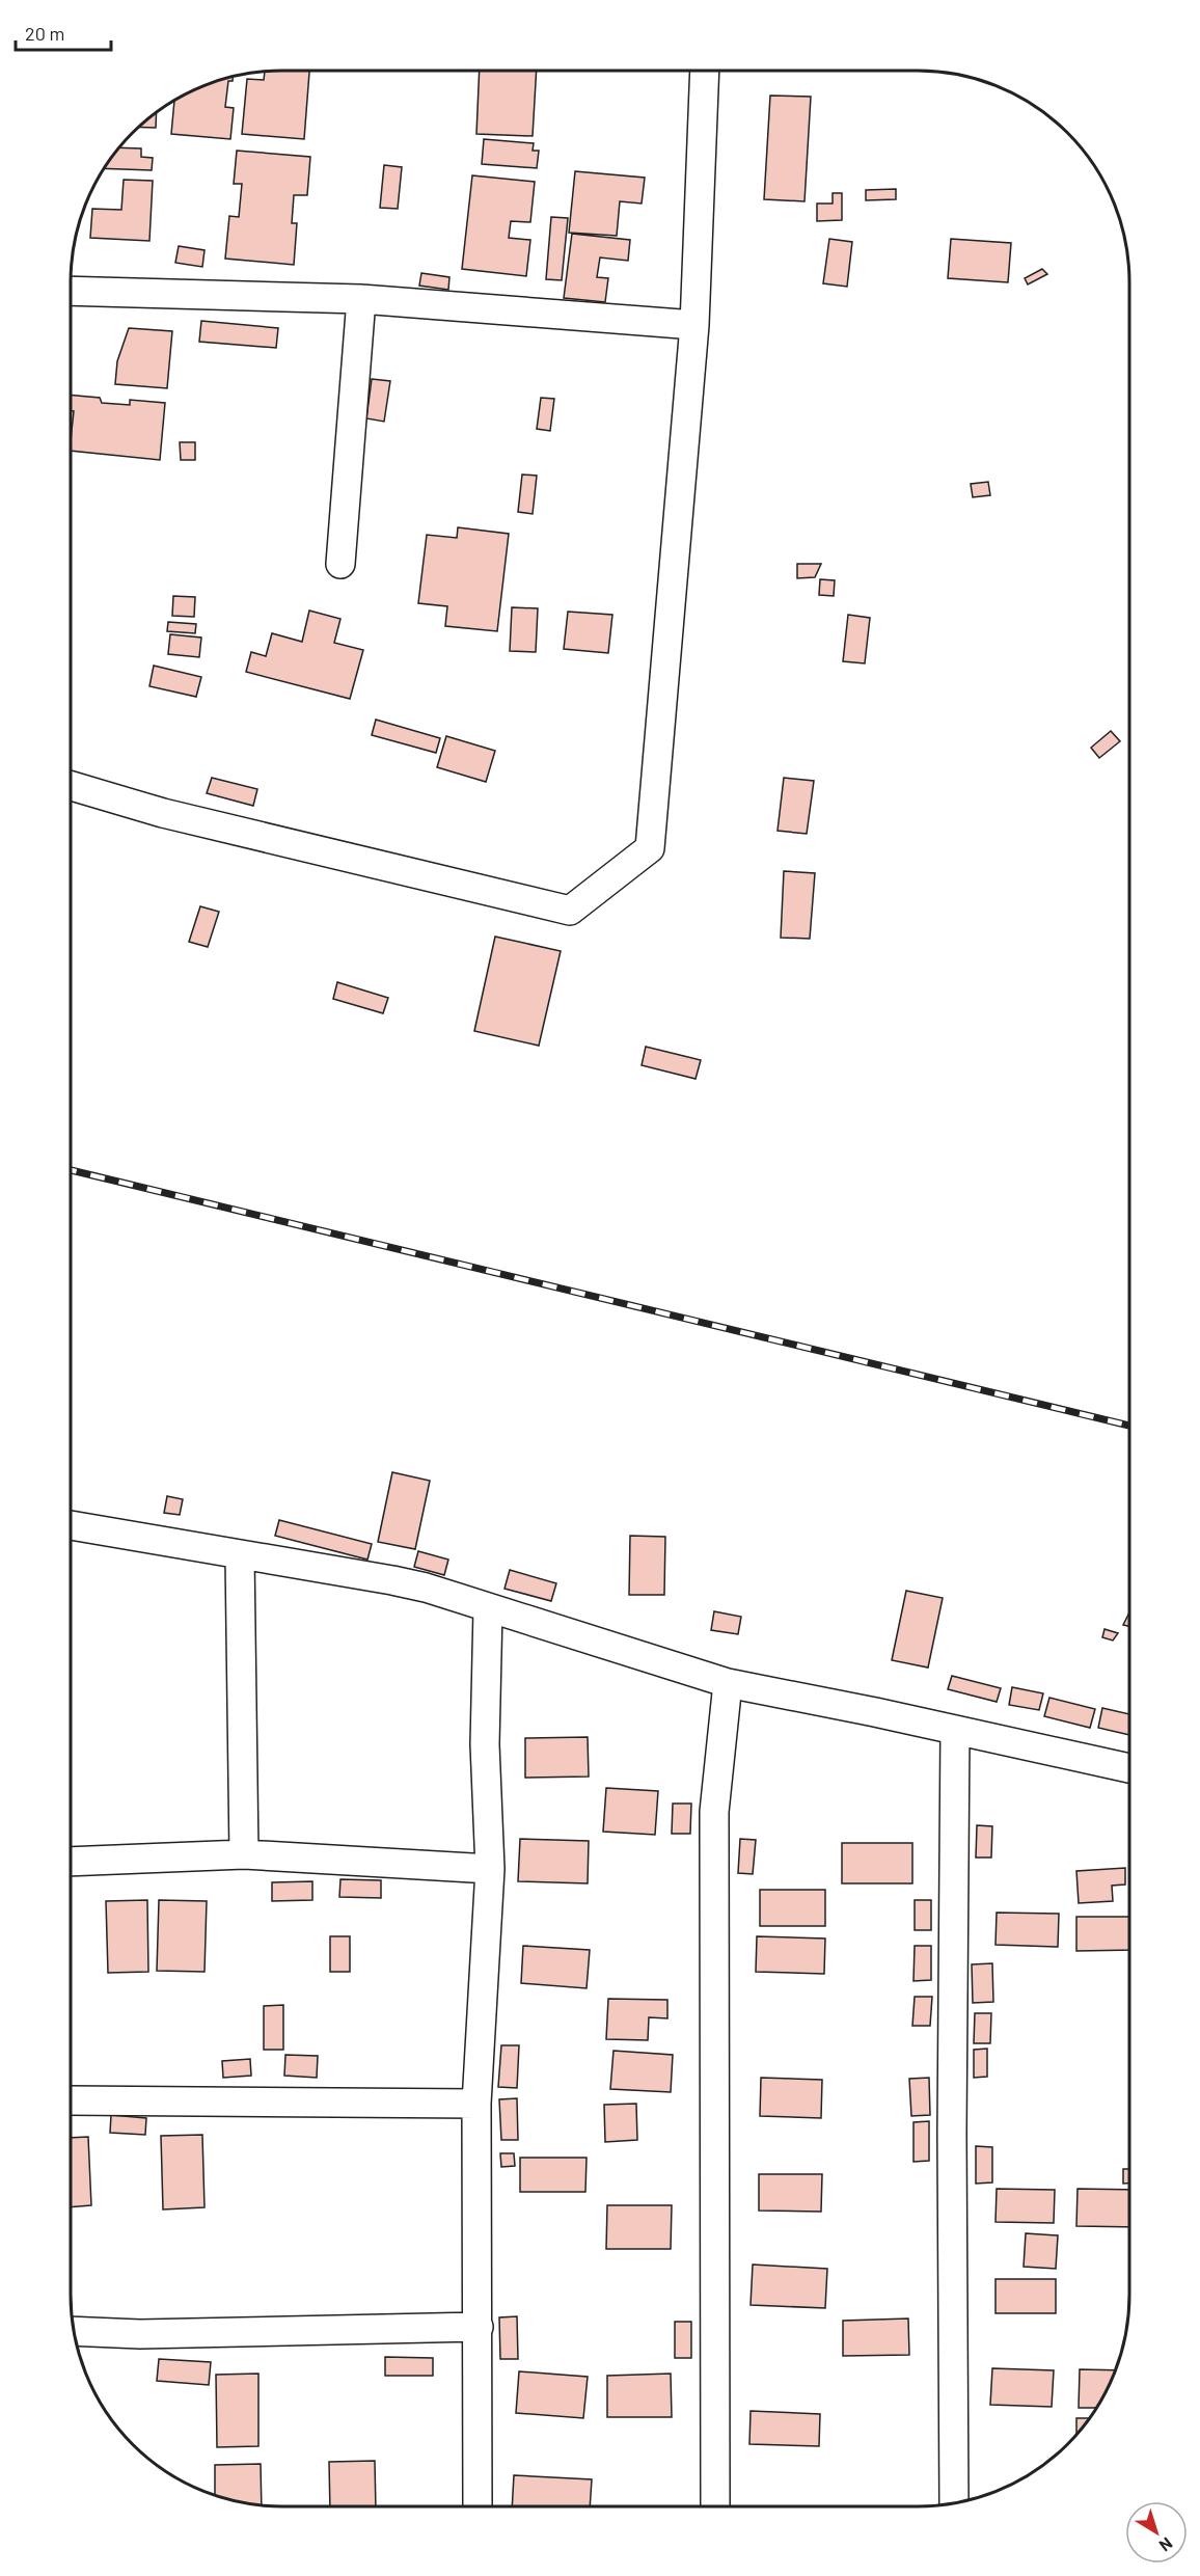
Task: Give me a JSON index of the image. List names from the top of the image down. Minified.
{"scale_bar":"20 m","north":"bottom right"}
